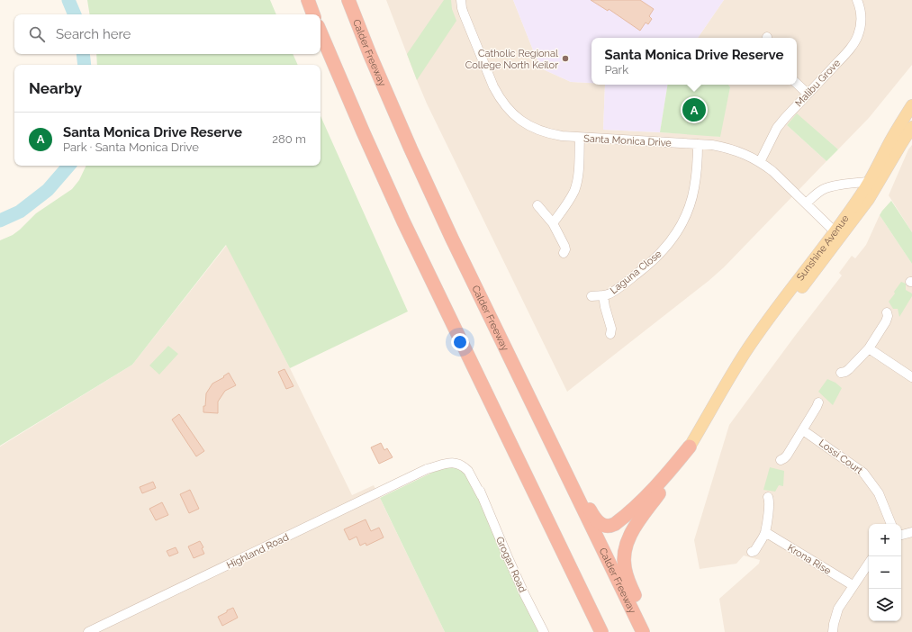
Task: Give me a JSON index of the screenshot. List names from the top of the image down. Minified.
{"streets":{"highway":["Calder Freeway"],"main road":["Sunshine Avenue"],"street":["Malibu Grove","Santa Monica Drive","Laguna Close","Lossi Court","Highland Road","Krona Rise","Grogan Road"]},"crossings":[["Malibu Grove","Santa Monica Drive"],["Santa Monica Drive","Sunshine Avenue"],["Santa Monica Drive","Laguna Close"],["Highland Road","Grogan Road"]],"places":["Catholic Regional College North Keilor"],"page":{"search":"Search here","popup":["Santa Monica Drive Reserve","Park"],"heading":"Nearby","pins":"A","list":[{"mark":"A","name":"Santa Monica Drive Reserve","note":"Park · Santa Monica Drive","value":"280 m"}],"map_buttons":["+","−"]}}
